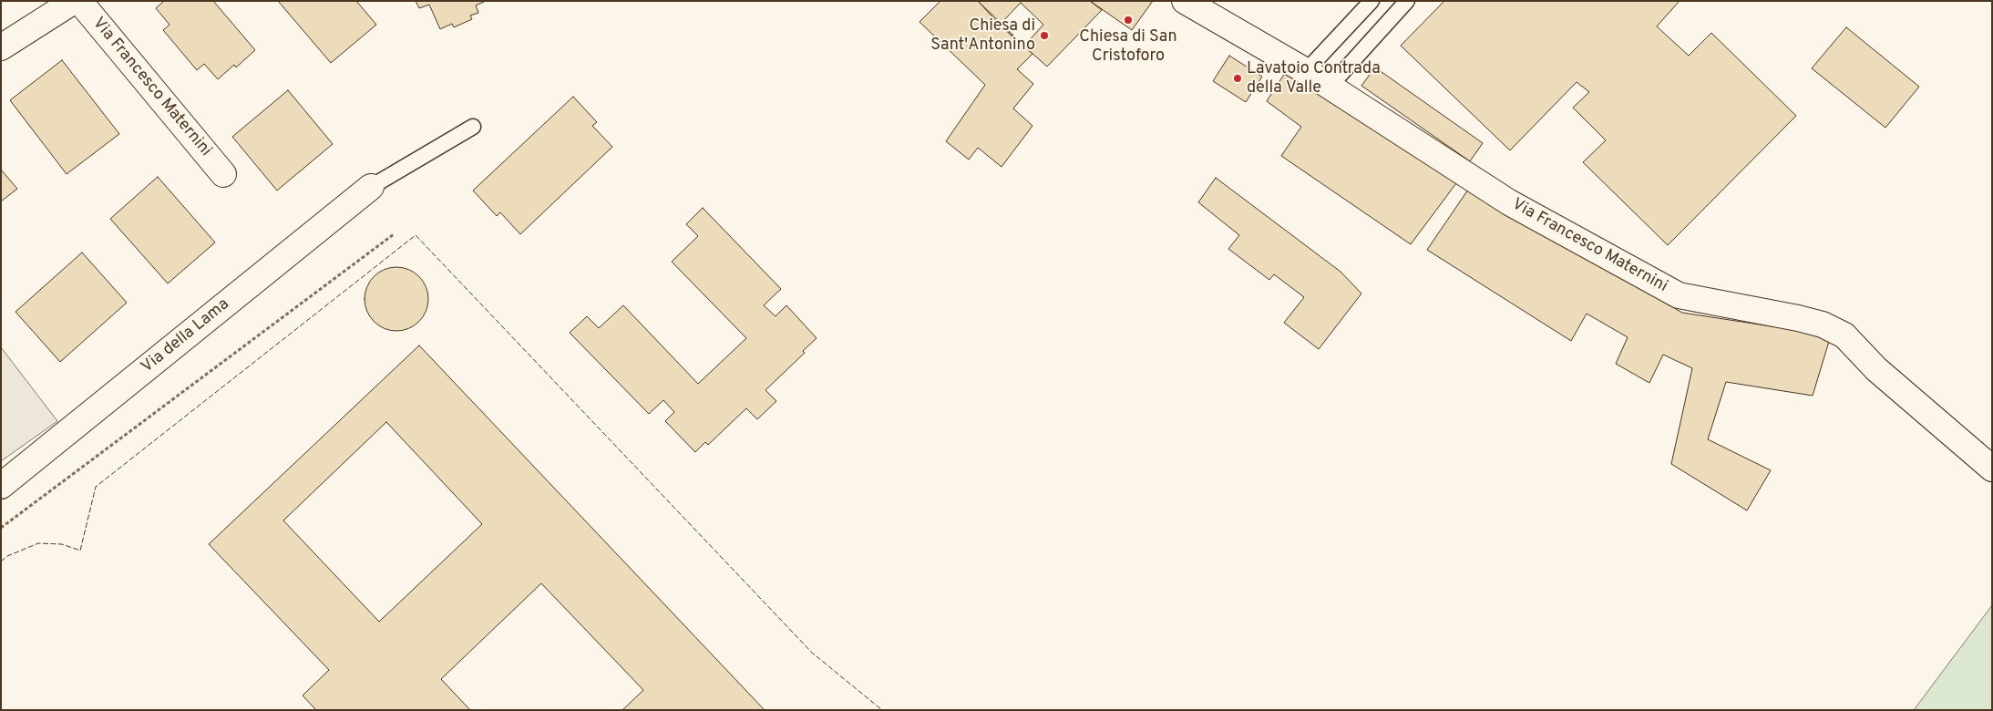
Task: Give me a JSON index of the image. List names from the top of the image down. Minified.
{"streets":{"street":["Via Francesco Maternini","Via della Lama"]},"places":["Chiesa di San Cristoforo","Chiesa di Sant'Antonino","Lavatoio Contrada della Valle"]}
